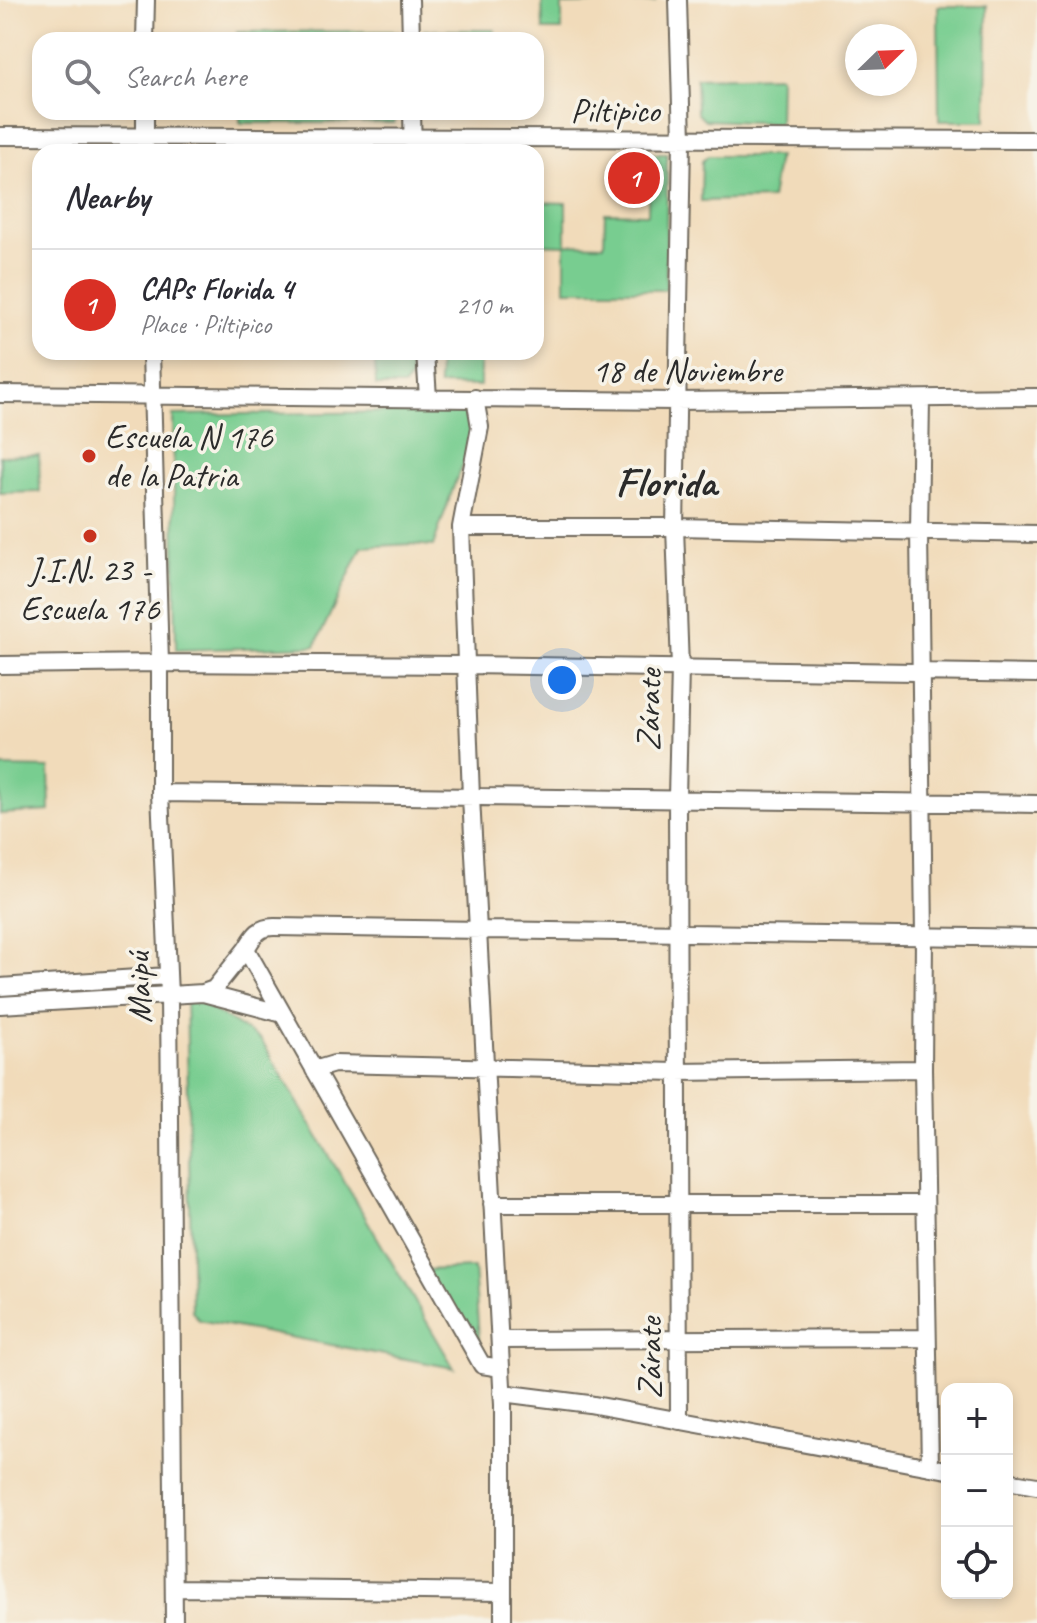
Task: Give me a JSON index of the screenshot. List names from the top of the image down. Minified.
{"streets":{"street":["Piltipico","18 de Noviembre","Zárate","Maipú"]},"crossings":[["Piltipico","Zárate"],["18 de Noviembre","Zárate"],["18 de Noviembre","Maipú"]],"districts":["Florida"],"places":["Escuela N 176 de la Patria","J.I.N. 23 - Escuela 176"],"north":"top right","page":{"search":"Search here","heading":"Nearby","pins":"1","list":[{"mark":"1","name":"CAPs Florida 4","note":"Place · Piltipico","value":"210 m"}],"map_buttons":["+","−"]}}
